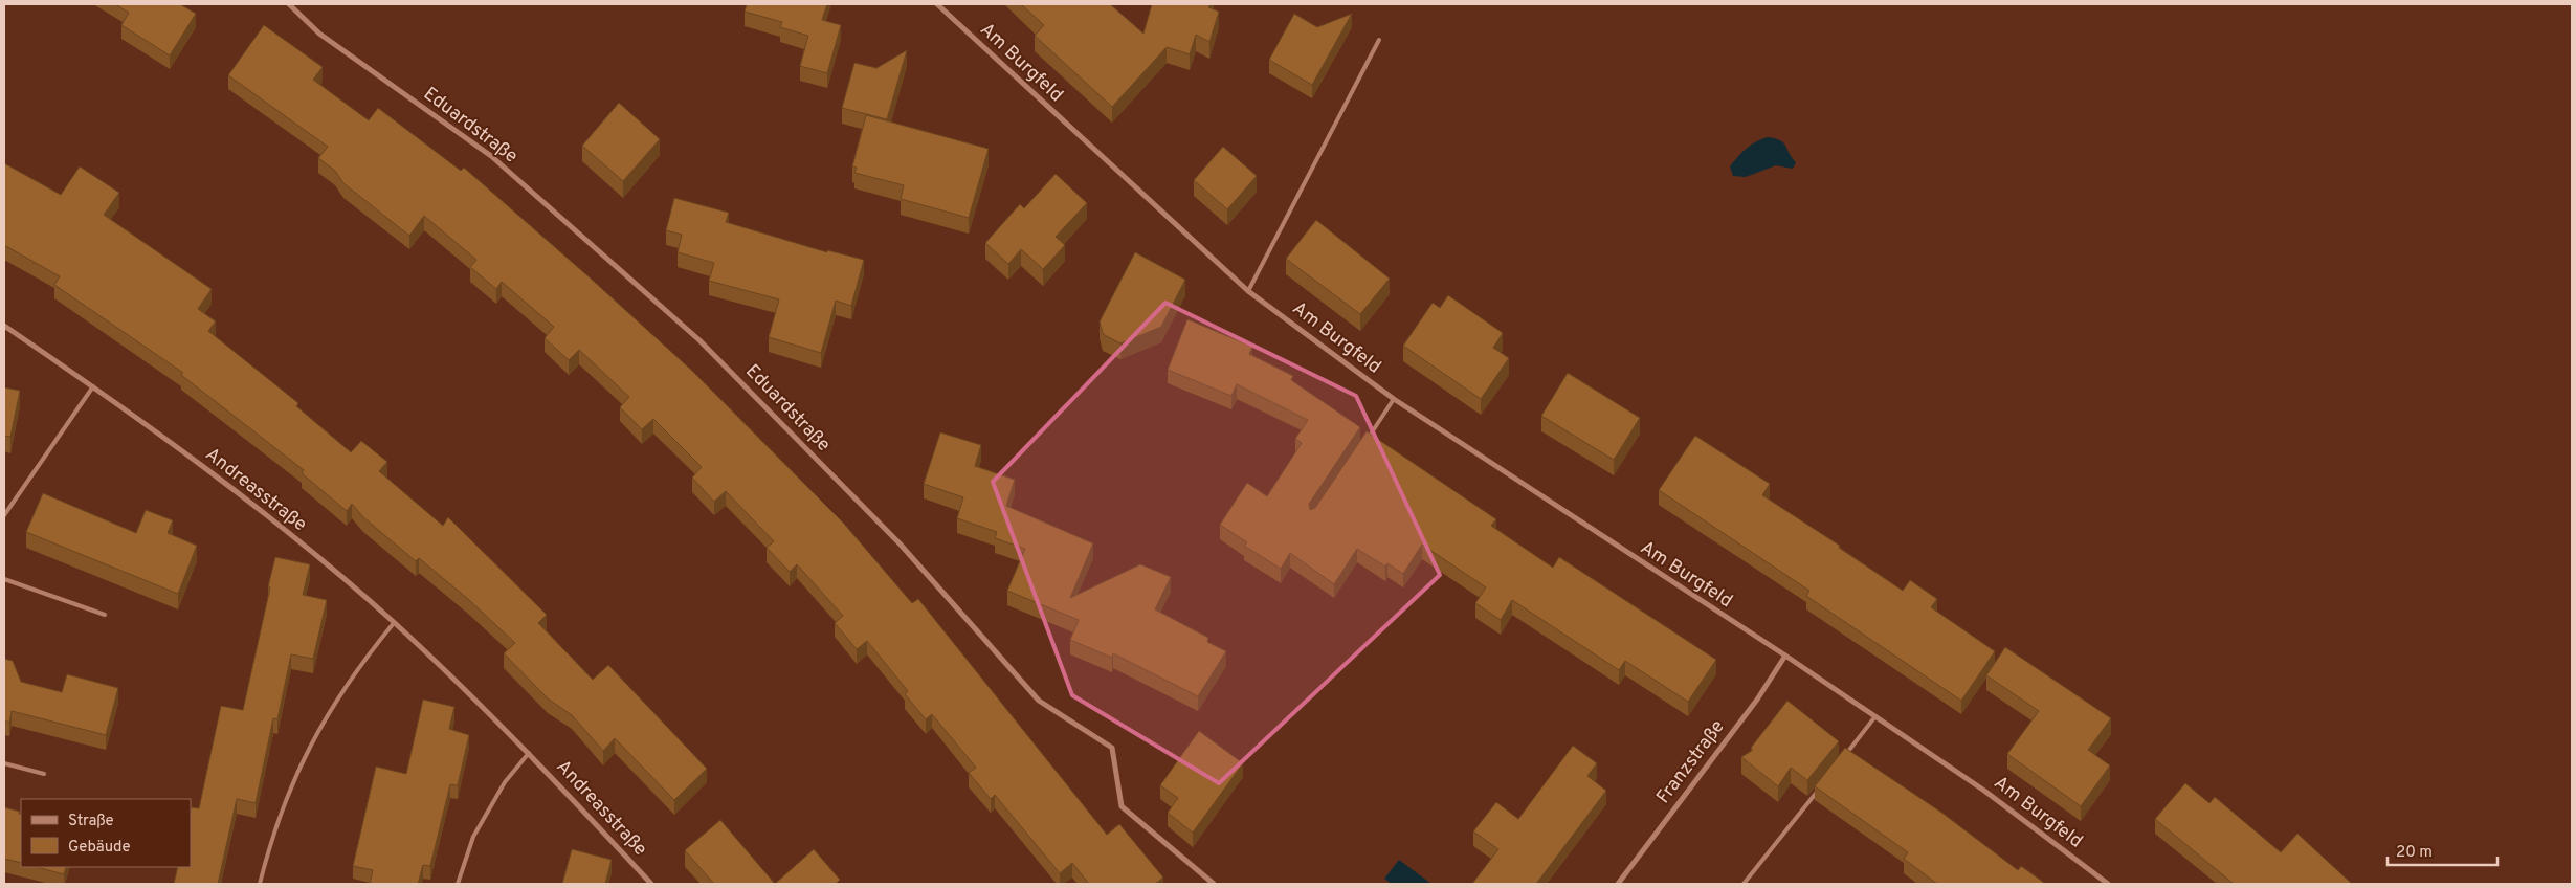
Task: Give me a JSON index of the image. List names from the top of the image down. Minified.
{"streets":{"street":["Am Burgfeld","Eduardstraße","Andreasstraße","Franzstraße"]},"crossings":[["Am Burgfeld","Franzstraße"]],"legend":["Straße","Gebäude"],"scale_bar":"20 m"}
